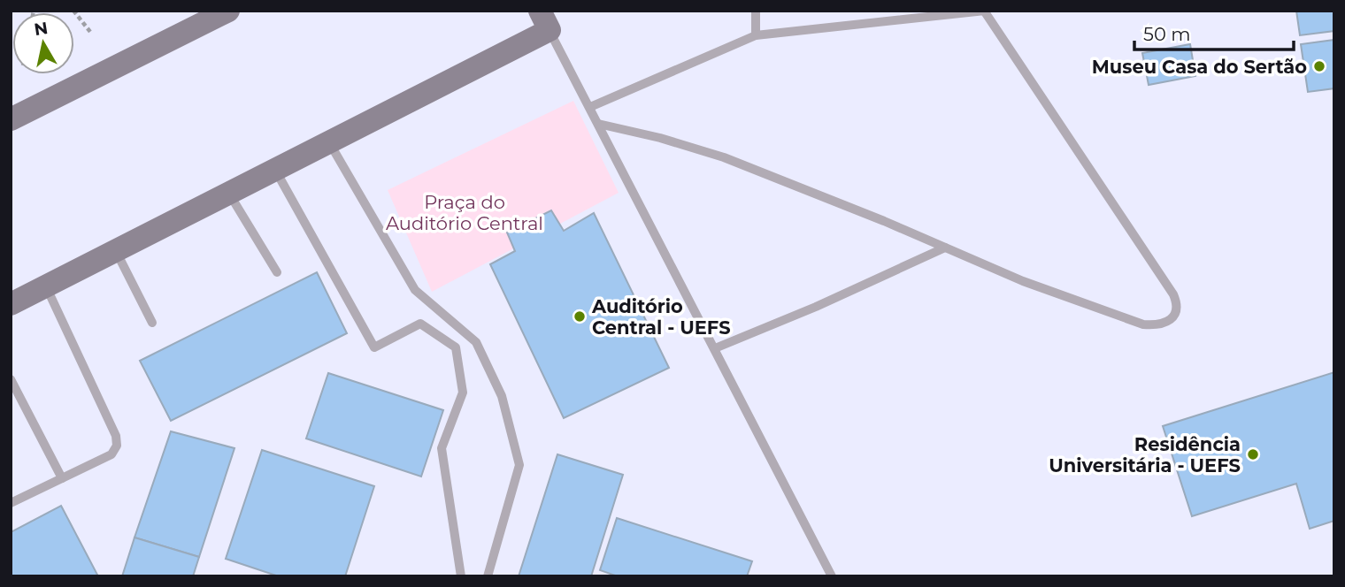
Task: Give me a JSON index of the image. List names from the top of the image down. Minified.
{"parks":["Praça do Auditório Central"],"places":["Museu Casa do Sertão","Auditório Central - UEFS","Residência Universitária - UEFS"],"scale_bar":"50 m","north":"top"}
